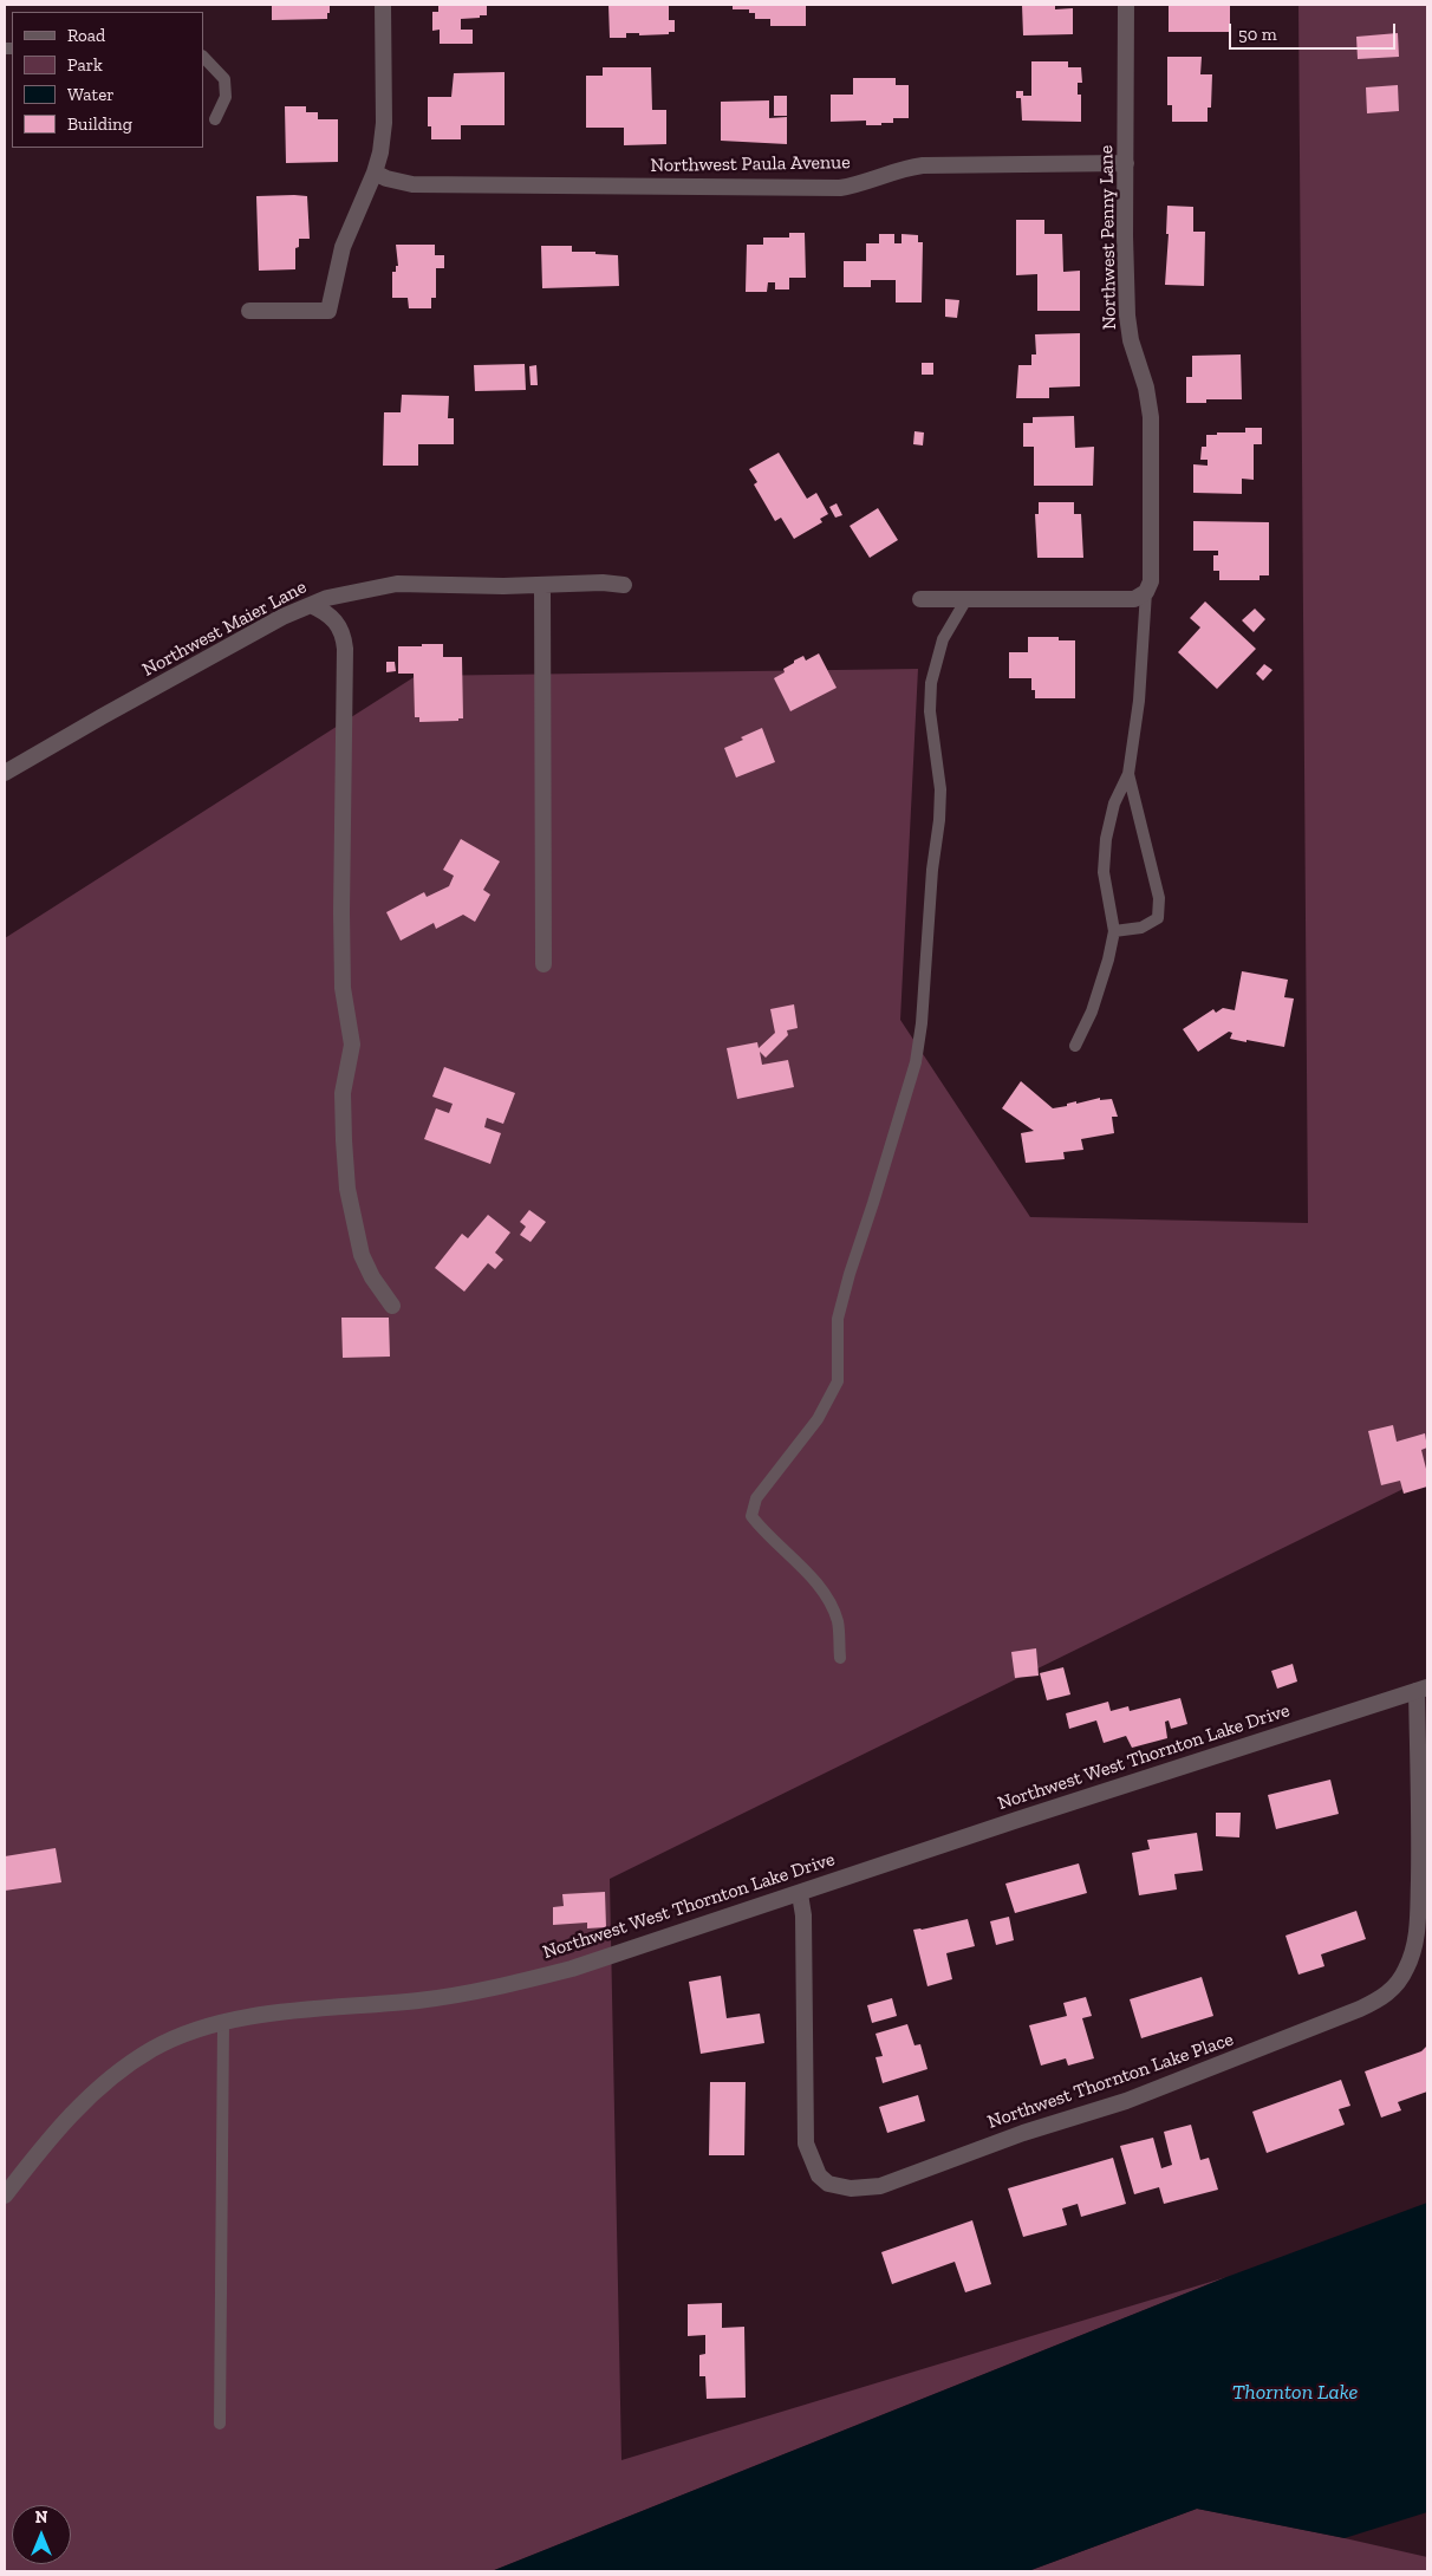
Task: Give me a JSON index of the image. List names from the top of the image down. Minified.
{"streets":{"street":["Northwest Paula Avenue","Northwest Penny Lane","Northwest Maier Lane","Northwest West Thornton Lake Drive","Northwest Thornton Lake Place"]},"crossings":[["Northwest Paula Avenue","Northwest Penny Lane"],["Northwest West Thornton Lake Drive","Northwest Thornton Lake Place"]],"water":["Thornton Lake"],"legend":["Road","Park","Water","Building"],"scale_bar":"50 m","north":"top"}
